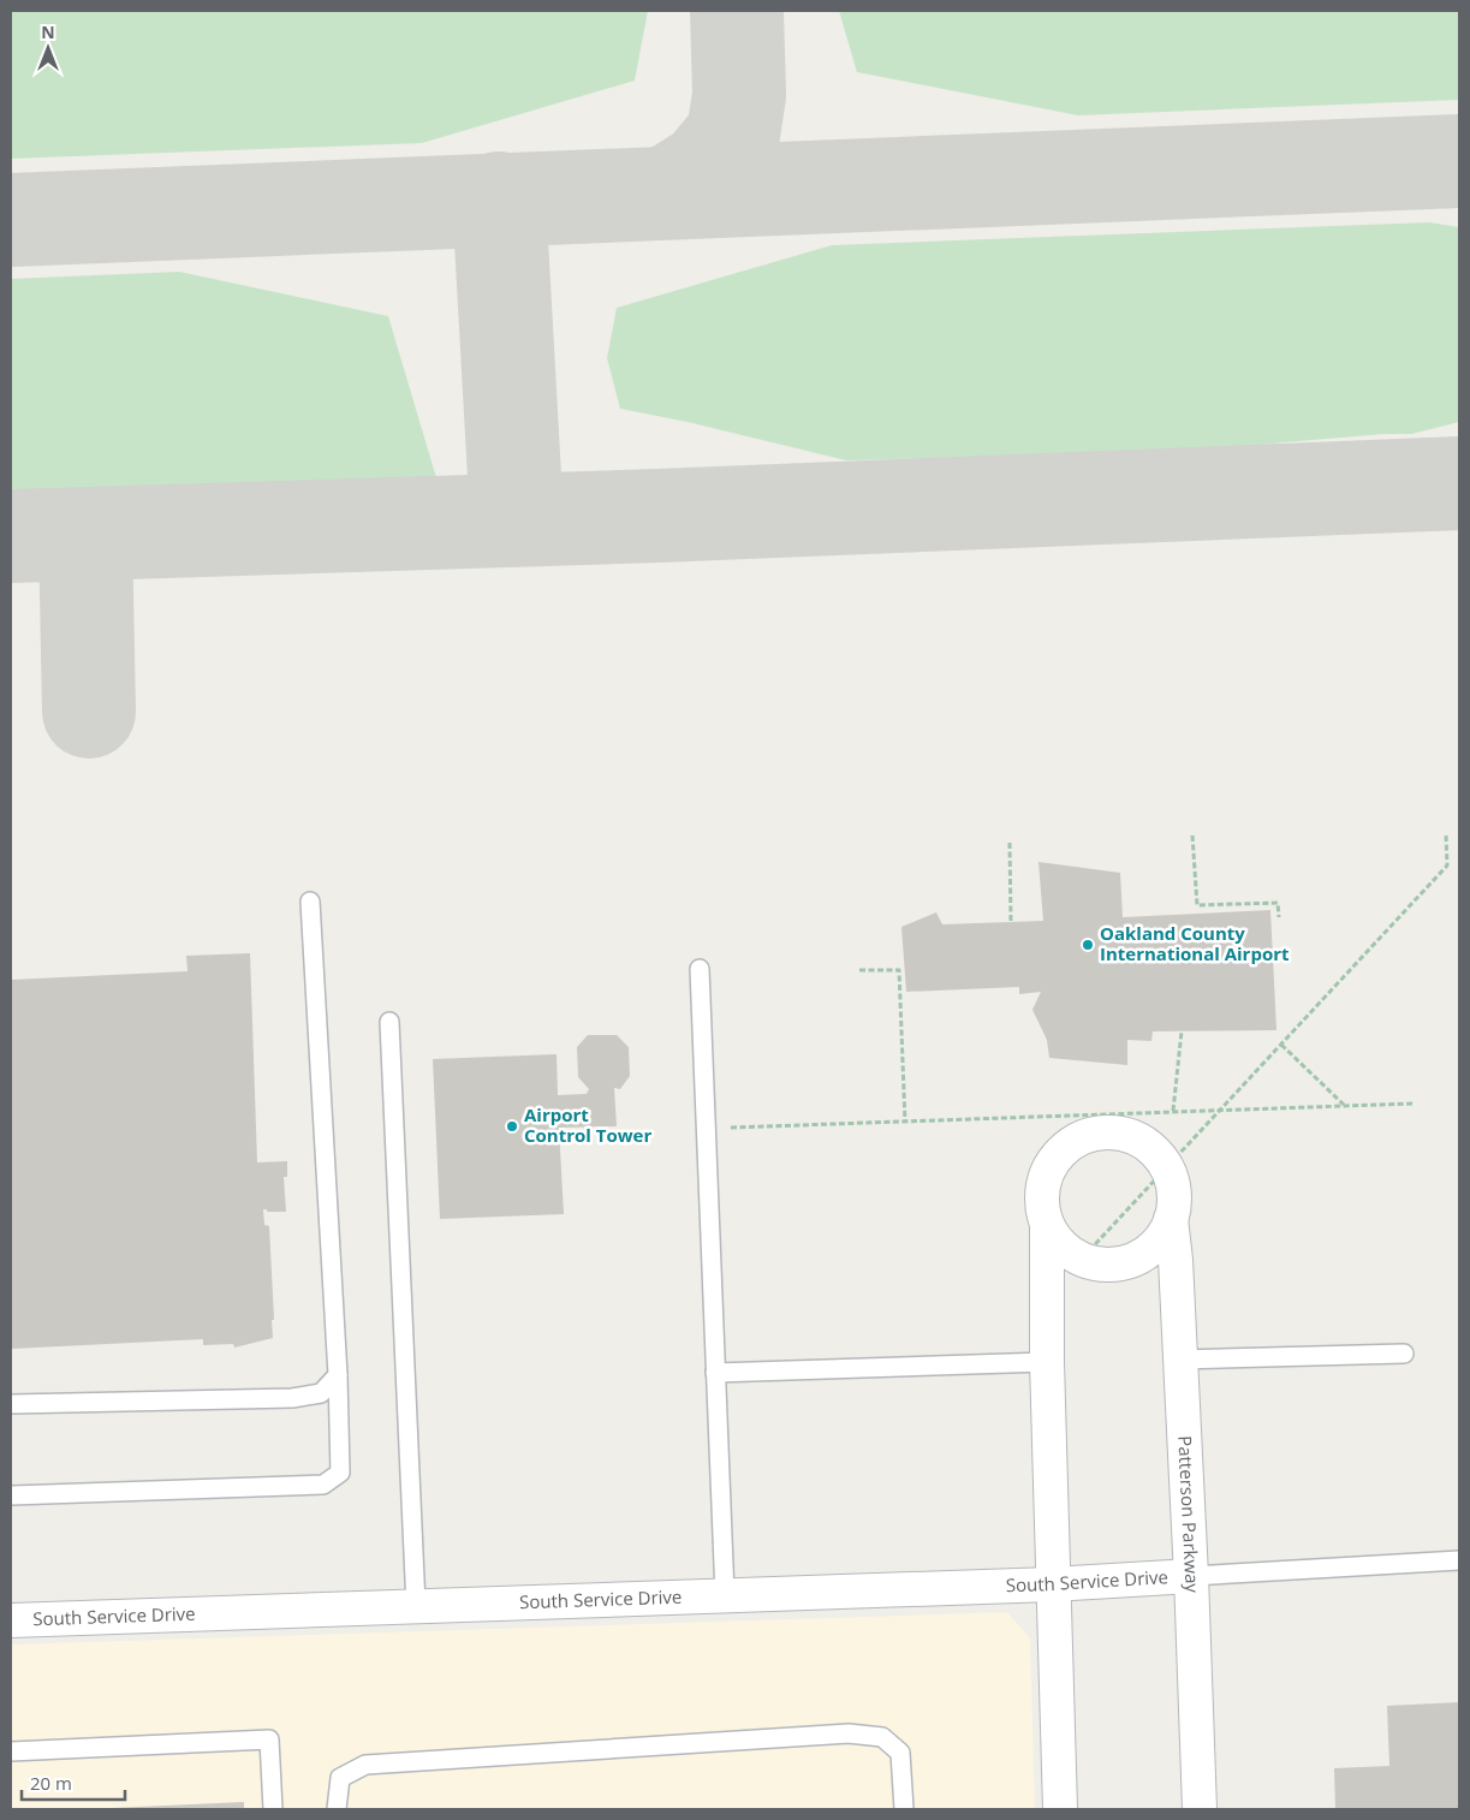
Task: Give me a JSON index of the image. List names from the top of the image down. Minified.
{"streets":{"street":["Patterson Parkway","South Service Drive"]},"crossings":[["Patterson Parkway","South Service Drive"]],"places":["Oakland County International Airport","Airport Control Tower"],"scale_bar":"20 m","north":"top"}
